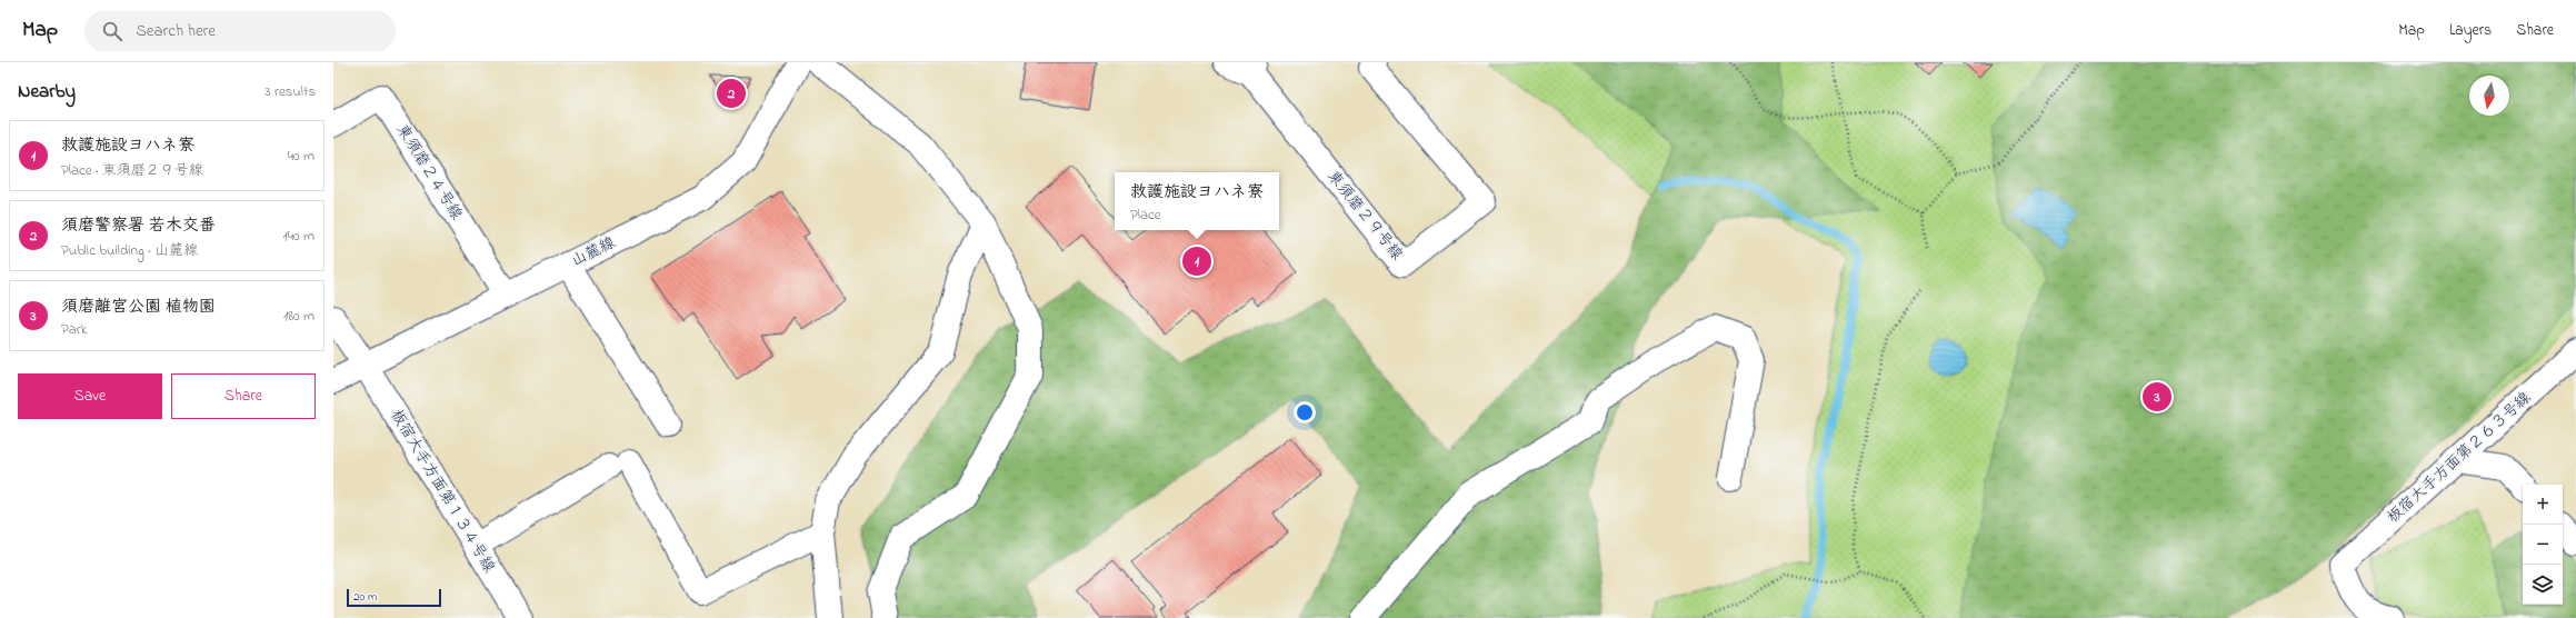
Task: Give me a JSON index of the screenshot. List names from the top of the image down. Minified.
{"streets":{"street":["東須磨２４号線","東須磨２９号線","山麓線","板宿大手方面第２６３号線","板宿大手方面第１３４号線"]},"crossings":[["東須磨２４号線","山麓線"],["山麓線","板宿大手方面第１３４号線"]],"scale_bar":"20 m","north":"bottom","page":{"header":"Map","search":"Search here","nav":["Map","Layers","Share"],"heading":["Nearby","3 results"],"pins":["2","1","3"],"list":[{"mark":"1","name":"救護施設ヨハネ寮","note":"Place · 東須磨２９号線","value":"40 m"},{"mark":"2","name":"須磨警察署 若木交番","note":"Public building · 山麓線","value":"140 m"},{"mark":"3","name":"須磨離宮公園 植物園","note":"Park","value":"180 m"}],"popup":["救護施設ヨハネ寮","Place"],"buttons":["Save","Share"],"map_buttons":["+","−"],"scale":"20 m"}}
